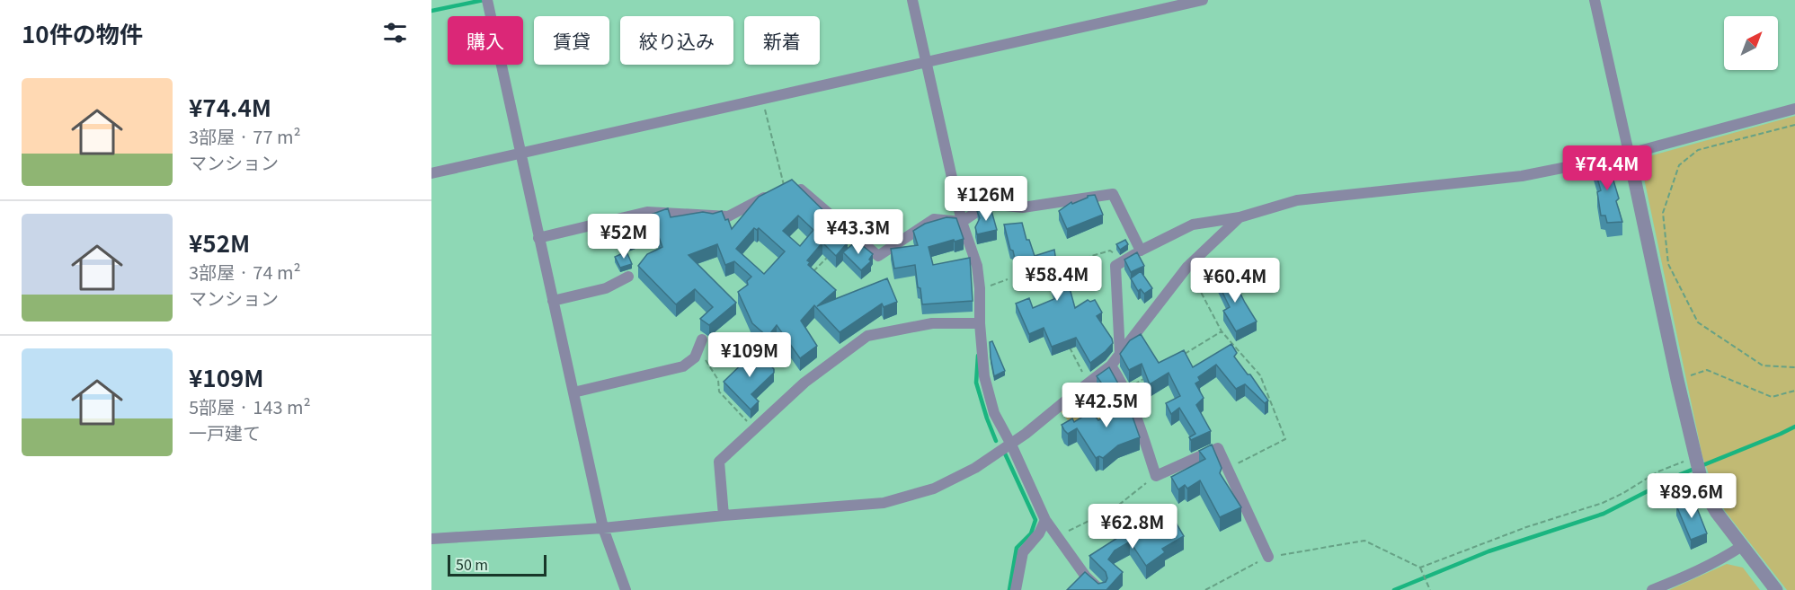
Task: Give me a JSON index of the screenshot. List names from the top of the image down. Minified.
{"scale_bar":"50 m","north":"top right","page":{"heading":"10件の物件","chip":["購入","賃貸","絞り込み","新着"],"list":[{"name":"¥74.4M","note":"3部屋 · 77 m² · マンション"},{"name":"¥52M","note":"3部屋 · 74 m² · マンション"},{"name":"¥109M","note":"5部屋 · 143 m² · 一戸建て"}],"price":["¥74.4M","¥126M","¥43.3M","¥52M","¥58.4M","¥60.4M","¥109M","¥42.5M","¥89.6M","¥62.8M"],"scale":"50 m"}}
